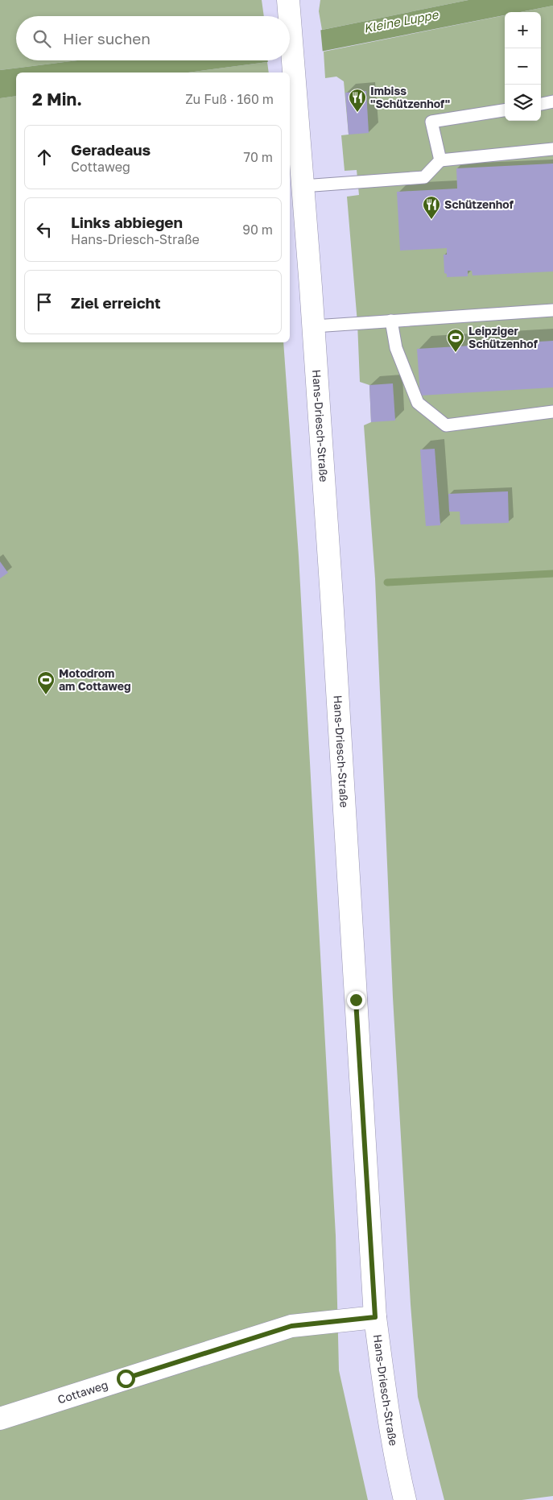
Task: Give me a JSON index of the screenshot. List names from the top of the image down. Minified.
{"streets":{"main road":["Hans-Driesch-Straße","Cottaweg"]},"crossings":[["Hans-Driesch-Straße","Cottaweg"]],"water":["Kleine Luppe"],"places":{"restaurant":["Imbiss \"Schützenhof\"","Schützenhof"],"sports":["Leipziger Schützenhof","Motodrom am Cottaweg"]},"page":{"map_buttons":["+","−"],"search":"Hier suchen","heading":["2 Min.","Zu Fuß · 160 m"],"list":[["Geradeaus","Cottaweg","70 m"],["Links abbiegen","Hans-Driesch-Straße","90 m"],"Ziel erreicht"]}}
